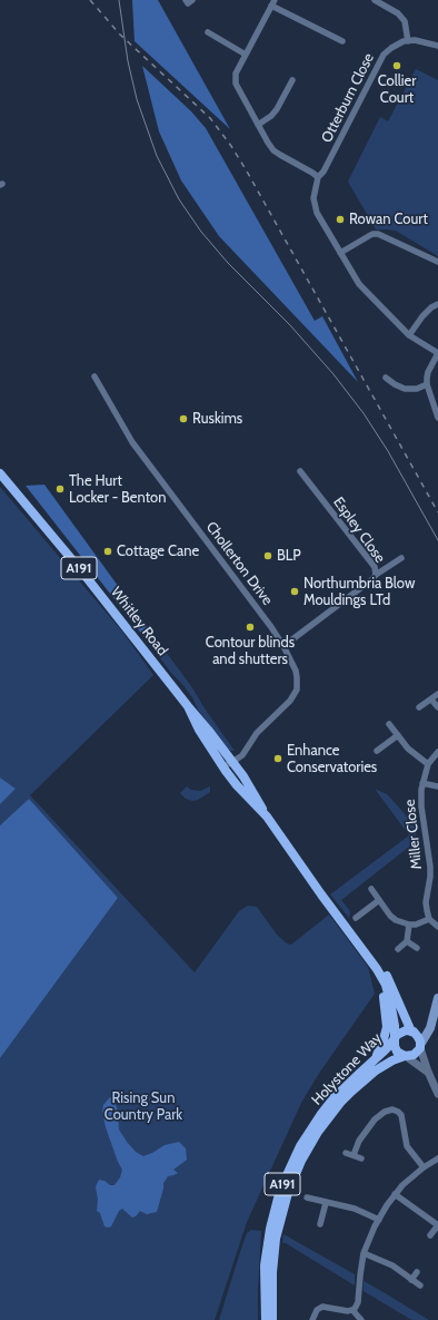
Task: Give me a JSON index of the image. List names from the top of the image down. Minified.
{"streets":{"main road":["A191","Whitley Road","Holystone Way"],"street":["Otterburn Close","Espley Close","Chollerton Drive","Miller Close"]},"crossings":[["Espley Close","Chollerton Drive"],["Chollerton Drive","Whitley Road"],["A191","Whitley Road"],["A191","Holystone Way"],["Whitley Road","Holystone Way"]],"parks":["Rising Sun Country Park"],"places":["Collier Court","Rowan Court","Ruskims","The Hurt Locker - Benton","Cottage Cane","BLP","Northumbria Blow Mouldings LTd","Contour blinds and shutters","Enhance Conservatories"]}
